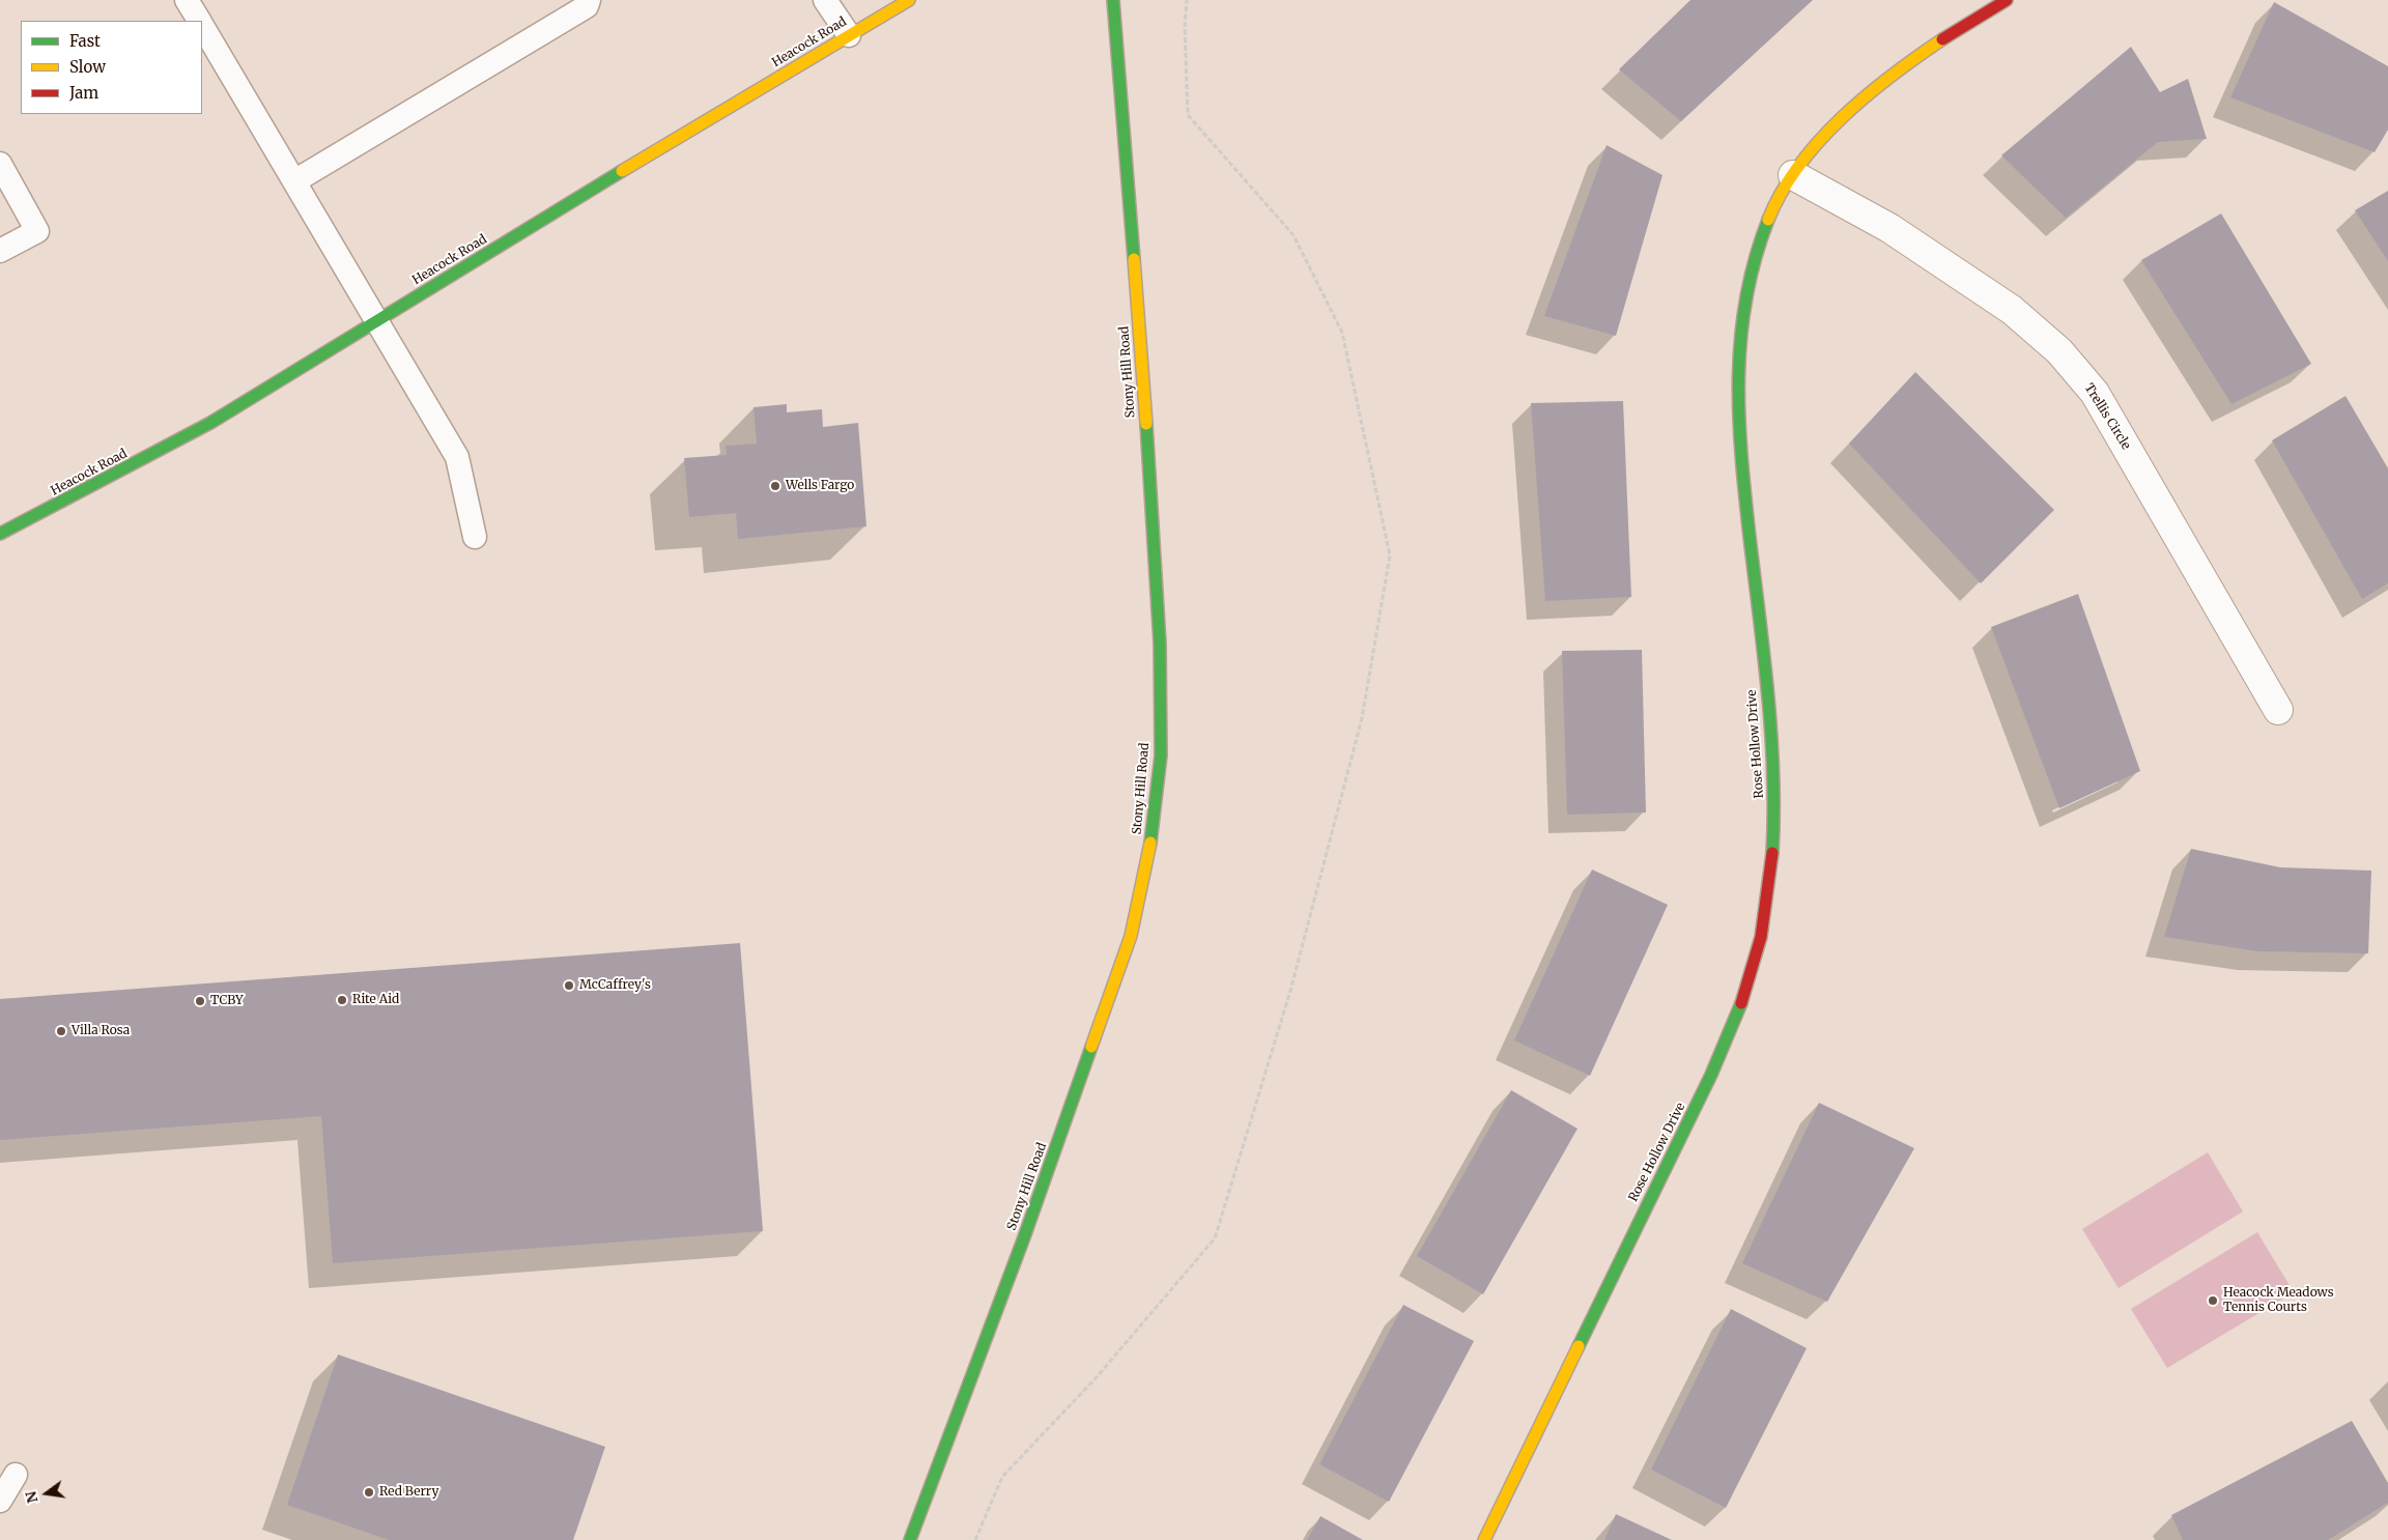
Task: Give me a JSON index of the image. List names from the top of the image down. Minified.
{"streets":{"street":["Heacock Road","Stony Hill Road","Trellis Circle","Rose Hollow Drive"]},"crossings":[["Trellis Circle","Rose Hollow Drive"]],"places":["Wells Fargo","McCaffrey's","Rite Aid","TCBY","Villa Rosa","Heacock Meadows Tennis Courts","Red Berry"],"legend":["Fast","Slow","Jam"],"north":"left"}
